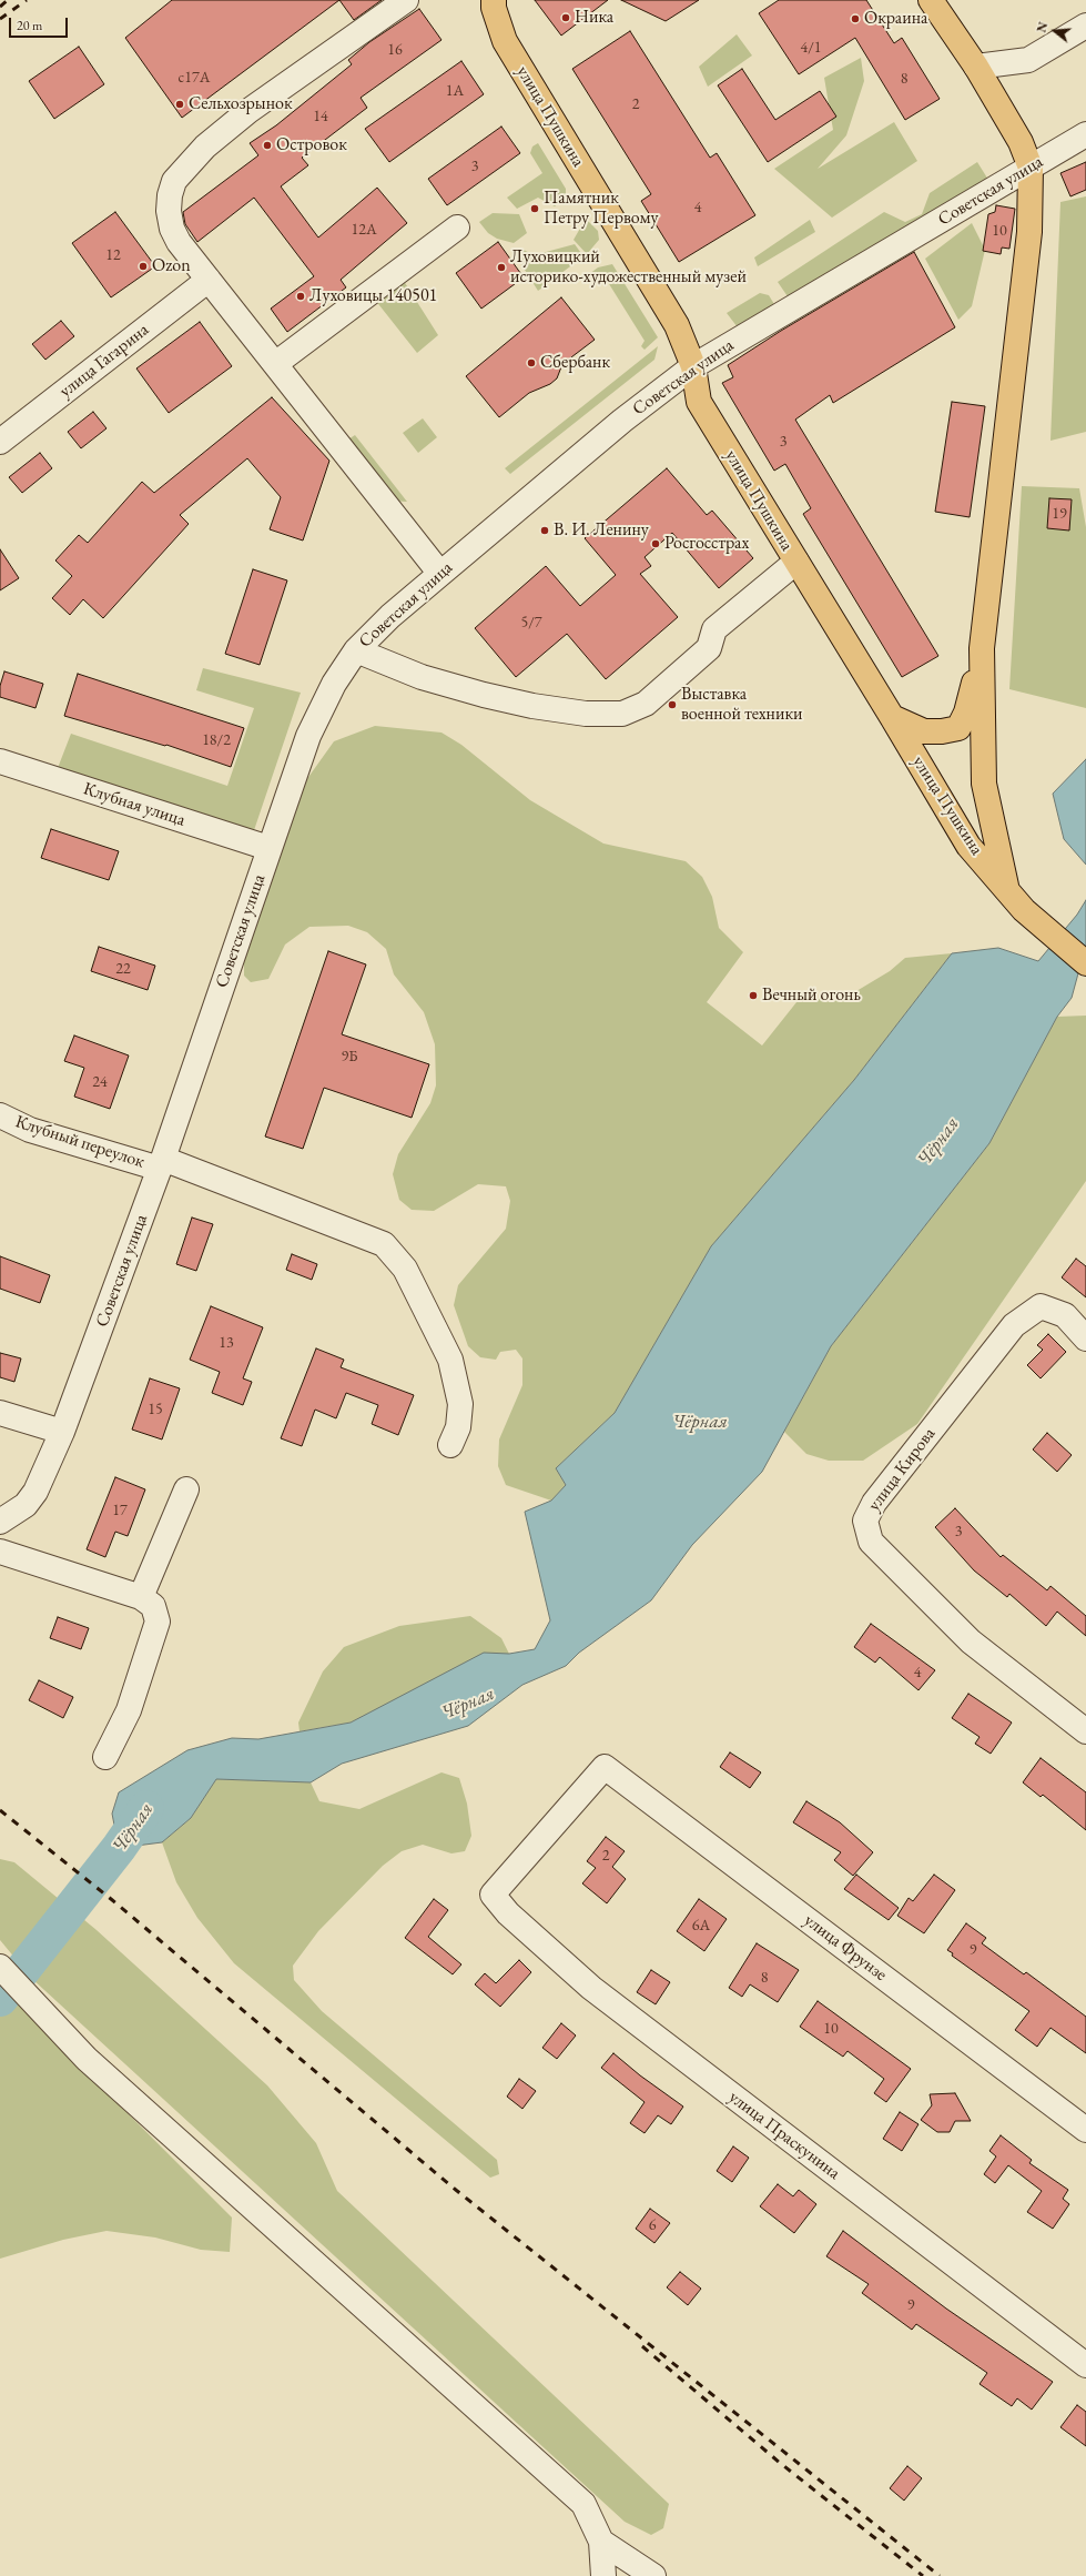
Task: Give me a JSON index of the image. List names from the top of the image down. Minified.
{"streets":{"main road":["улица Пушкина"],"street":["Советская улица","улица Гагарина","Клубная улица","Клубный переулок","улица Кирова","улица Фрунзе","улица Праскунина"]},"crossings":[["улица Пушкина","Советская улица"],["Советская улица","Клубная улица"],["Советская улица","Клубный переулок"],["улица Фрунзе","улица Праскунина"]],"water":["Чёрная"],"places":["Ника","Окраина","Сельхозрынок","Островок","Памятник Петру Первому","Ozon","Луховицкий историко-художественный музей","Луховицы 140501","Сбербанк","В. И. Ленину","Росгосстрах","Выставка военной техники","Вечный огонь"],"house_numbers":["4/1","16","с17А","8","1А","2","14","3","4","12А","10","12","3","19","5/7","18/2","22","9Б","24","13","15","17","3","4","2","6А","9","8","10","6","9"],"scale_bar":"20 m","north":"left"}
